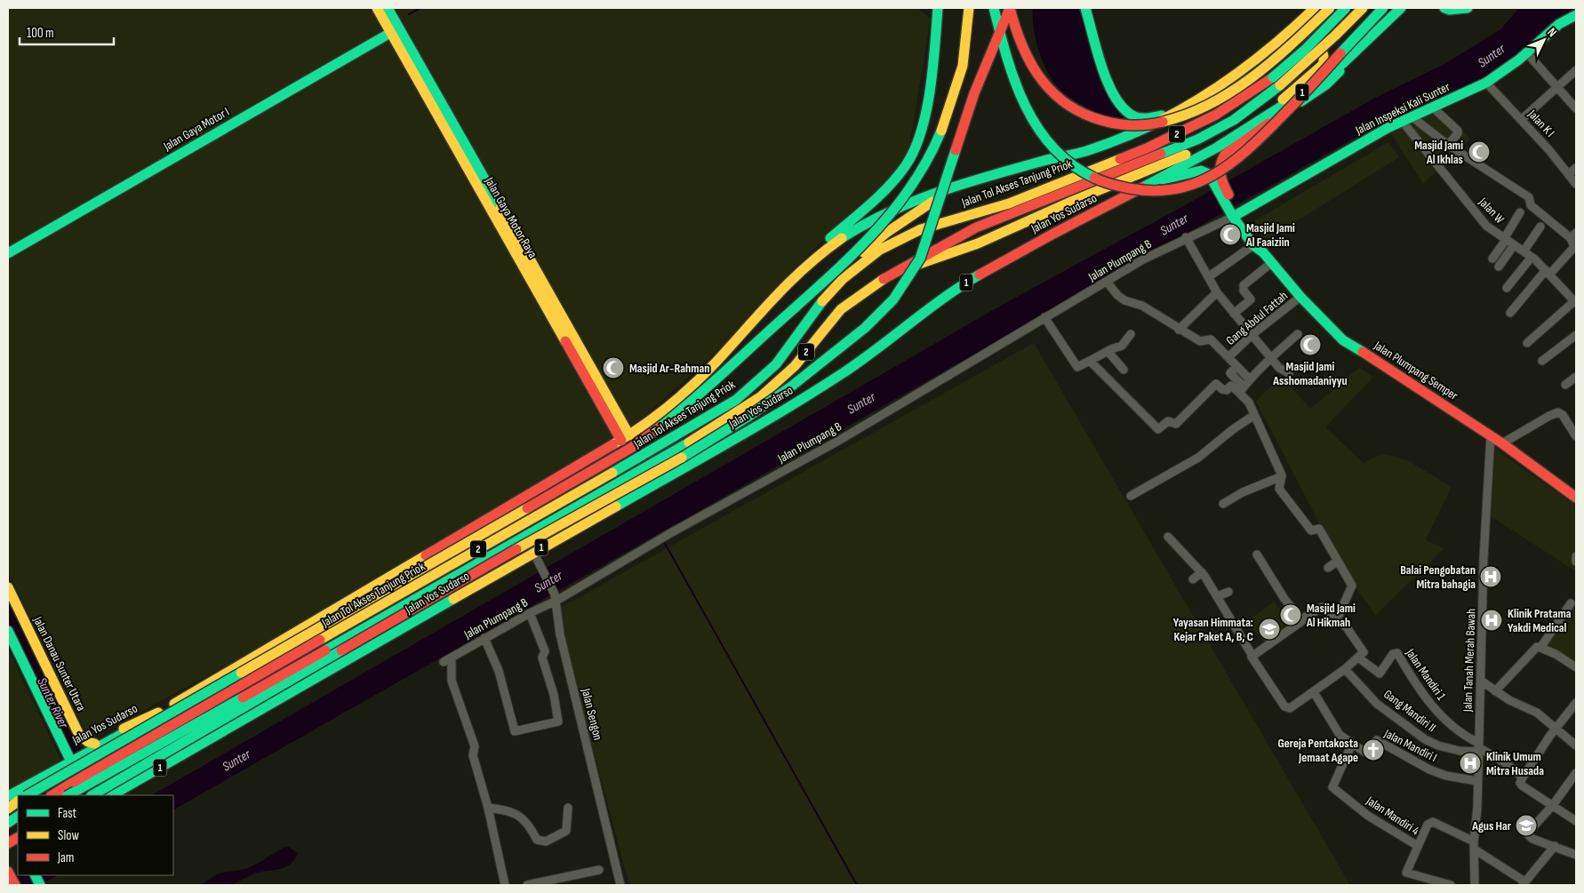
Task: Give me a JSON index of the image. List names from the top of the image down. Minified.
{"streets":{"main road":["1","Jalan Inspeksi Kali Sunter","Jalan Gaya Motor I","2","Jalan Tol Akses Tanjung Priok","Jalan Yos Sudarso","Jalan Gaya Motor Raya","Jalan Plumpang Semper","Jalan Danau Sunter Utara"],"street":["Jalan K I","Jalan W","Jalan Plumpang B","Gang Abdul Fattah","Jalan Tanah Merah Bawah","Jalan Mandiri 1","Gang Mandiri II","Jalan Sengon","Jalan Mandiri I","Jalan Mandiri 4"]},"crossings":[["Jalan Inspeksi Kali Sunter","Jalan K I"],["Jalan Inspeksi Kali Sunter","Jalan W"],["Jalan Inspeksi Kali Sunter","Jalan Plumpang B"],["Jalan Inspeksi Kali Sunter","Jalan Plumpang Semper"],["Jalan Gaya Motor I","Jalan Gaya Motor Raya"],["Jalan Yos Sudarso","Jalan Gaya Motor Raya"],["Jalan Yos Sudarso","Jalan Plumpang Semper"],["Jalan Yos Sudarso","Jalan Sengon"],["Jalan Plumpang B","Jalan Plumpang Semper"],["Jalan Plumpang B","Jalan Sengon"],["Gang Abdul Fattah","Jalan Plumpang Semper"],["Jalan Plumpang Semper","Jalan Tanah Merah Bawah"],["Jalan Tanah Merah Bawah","Jalan Mandiri 1"],["Jalan Tanah Merah Bawah","Gang Mandiri II"],["Jalan Tanah Merah Bawah","Jalan Mandiri I"],["Jalan Tanah Merah Bawah","Jalan Mandiri 4"],["Jalan Mandiri 1","Gang Mandiri II"],["Jalan Mandiri I","Jalan Mandiri 4"]],"water":["Sunter","Sunter River"],"places":{"mosque":["Masjid Jami Al Ikhlas","Masjid Jami Al Faaiziin","Masjid Jami Asshomadaniyyu","Masjid Ar-Rahman","Masjid Jami Al Hikmah"],"hospital":["Balai Pengobatan Mitra bahagia","Klinik Pratama Yakdi Medical","Klinik Umum Mitra Husada"],"school or university":["Yayasan Himmata: Kejar Paket A, B, C","Agus Har"],"church":["Gereja Pentakosta Jemaat Agape"]},"legend":["Fast","Slow","Jam"],"scale_bar":"100 m","north":"top right"}
